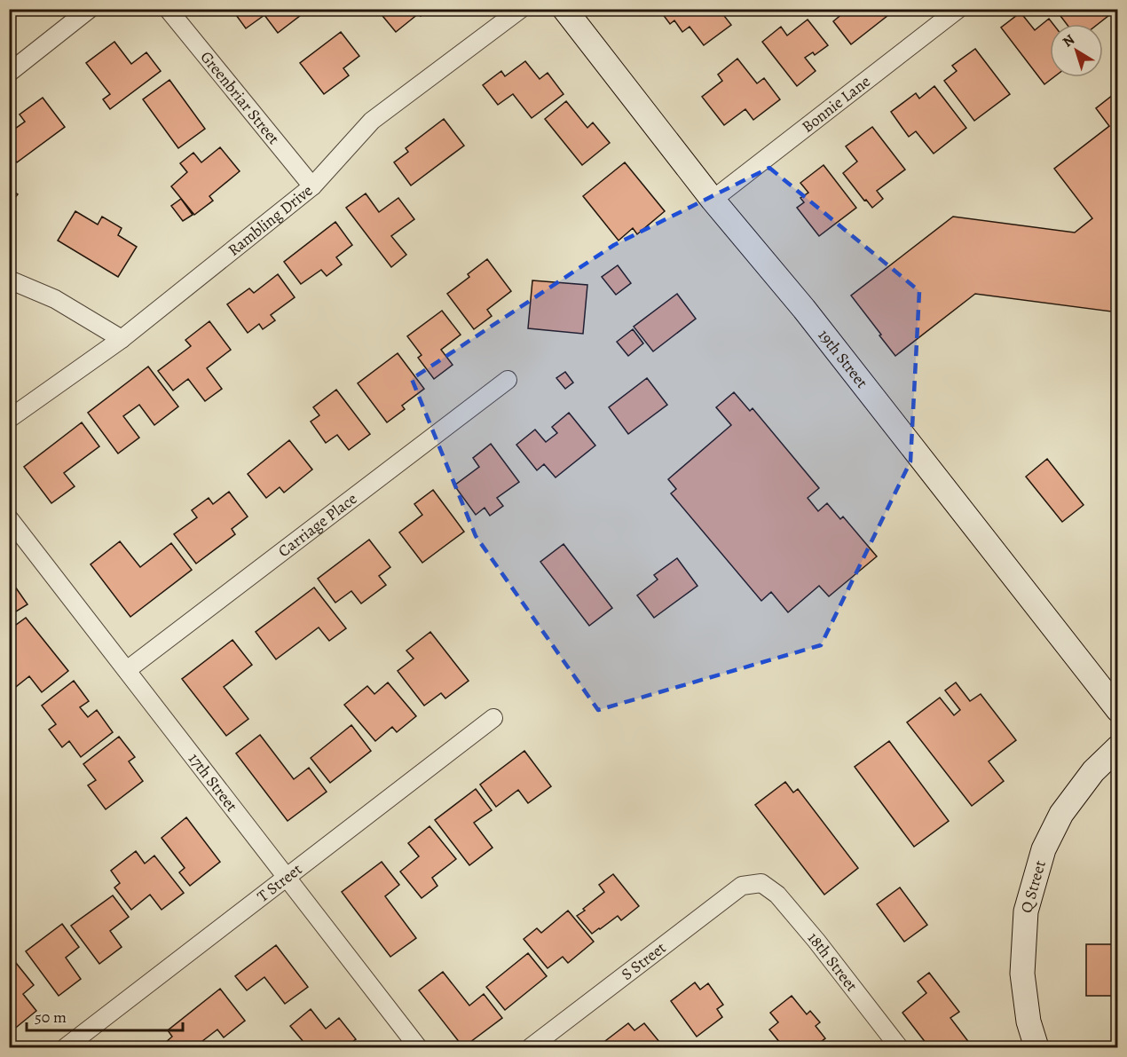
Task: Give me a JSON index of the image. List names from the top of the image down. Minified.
{"streets":{"street":["Greenbriar Street","Bonnie Lane","Rambling Drive","19th Street","Carriage Place","17th Street","T Street","Q Street","S Street","18th Street"]},"crossings":[["Greenbriar Street","Rambling Drive"],["Bonnie Lane","19th Street"],["Carriage Place","17th Street"],["17th Street","T Street"],["S Street","18th Street"]],"scale_bar":"50 m","north":"top left"}
